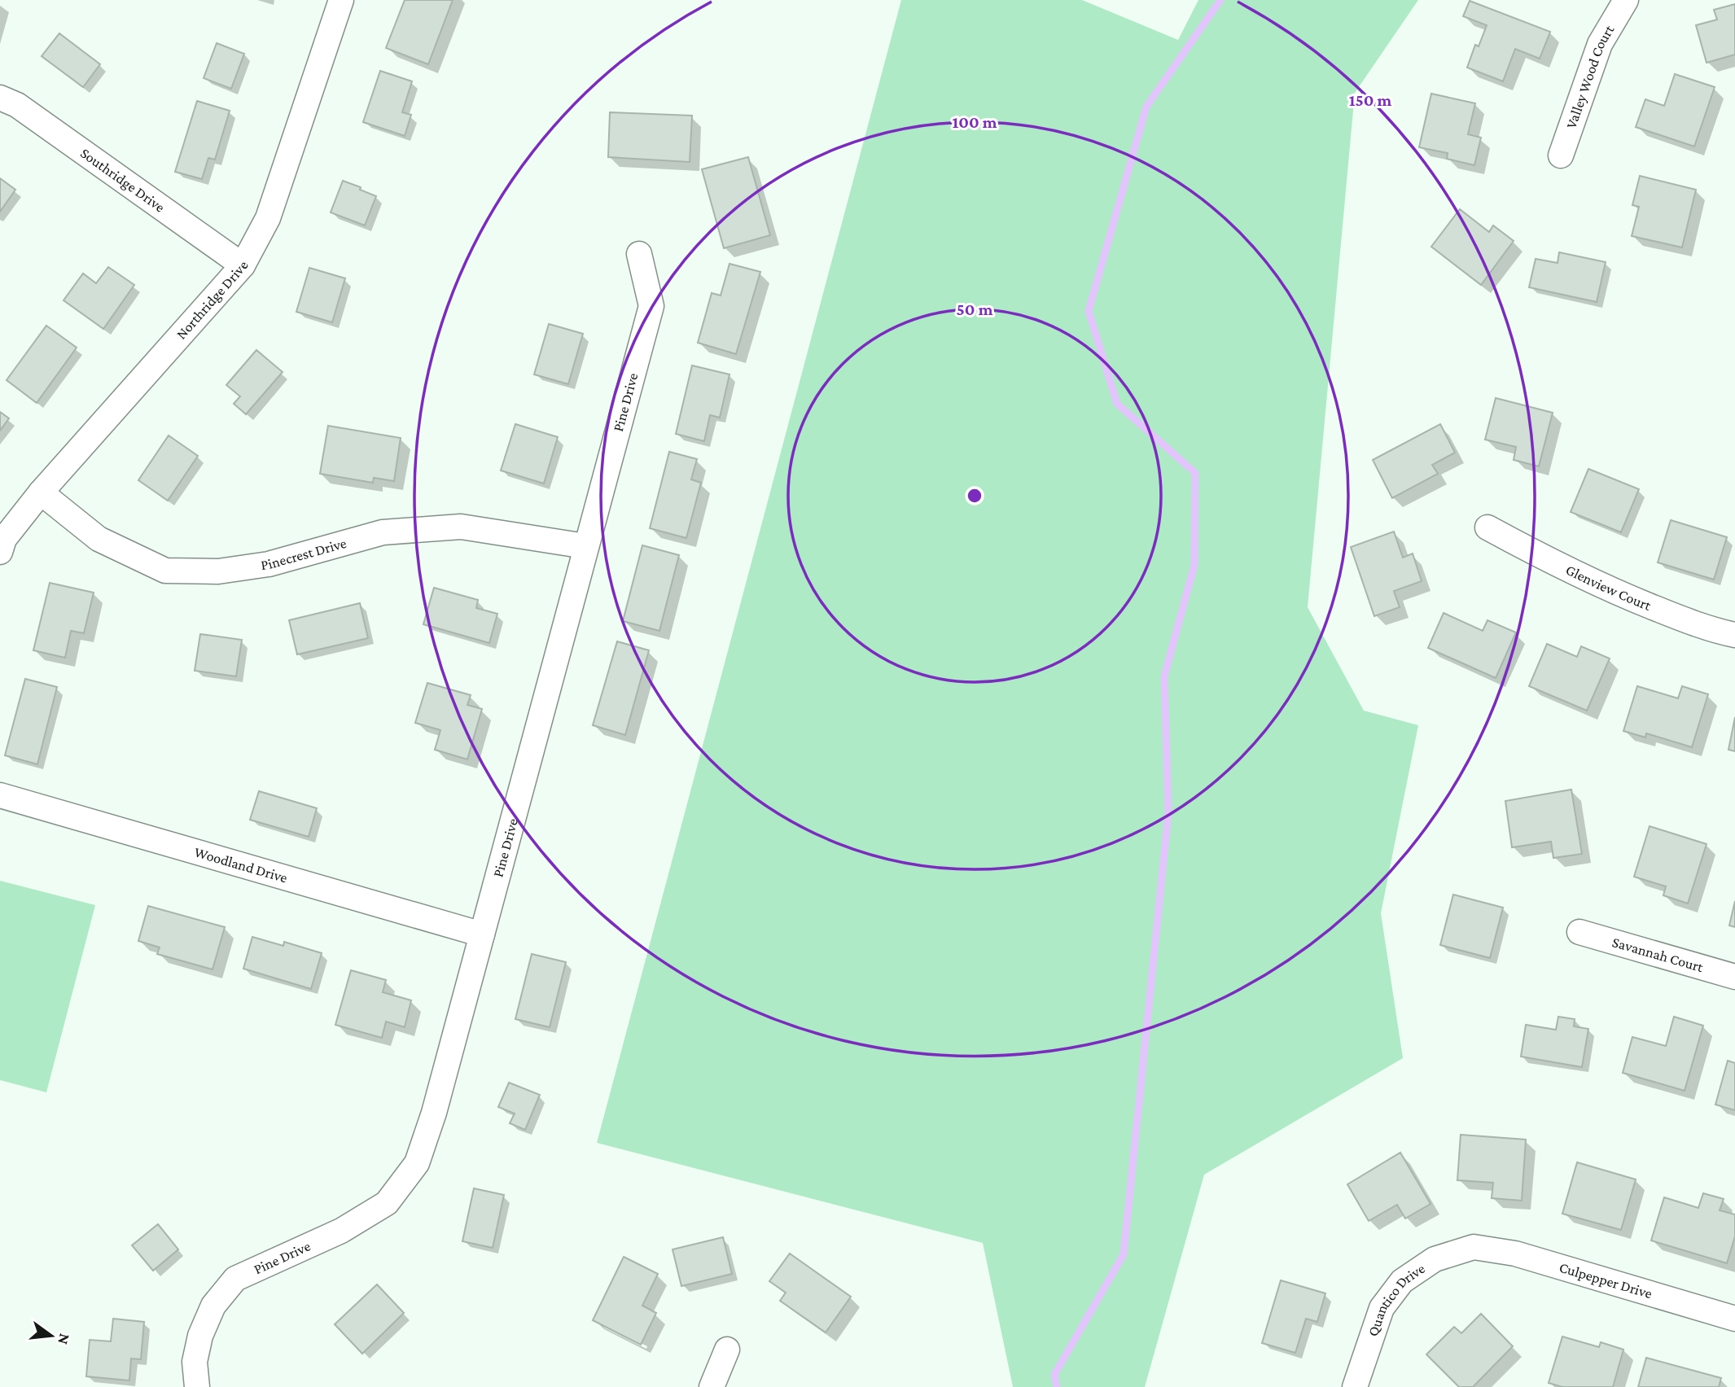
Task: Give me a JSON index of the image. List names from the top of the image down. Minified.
{"streets":{"street":["Valley Wood Court","Southridge Drive","Northridge Drive","Pine Drive","Pinecrest Drive","Glenview Court","Woodland Drive","Savannah Court","Culpepper Drive","Quantico Drive"]},"crossings":[["Southridge Drive","Northridge Drive"],["Northridge Drive","Pinecrest Drive"],["Pine Drive","Pinecrest Drive"],["Pine Drive","Woodland Drive"],["Culpepper Drive","Quantico Drive"]],"north":"right","rings":["150 m","100 m","50 m"]}
